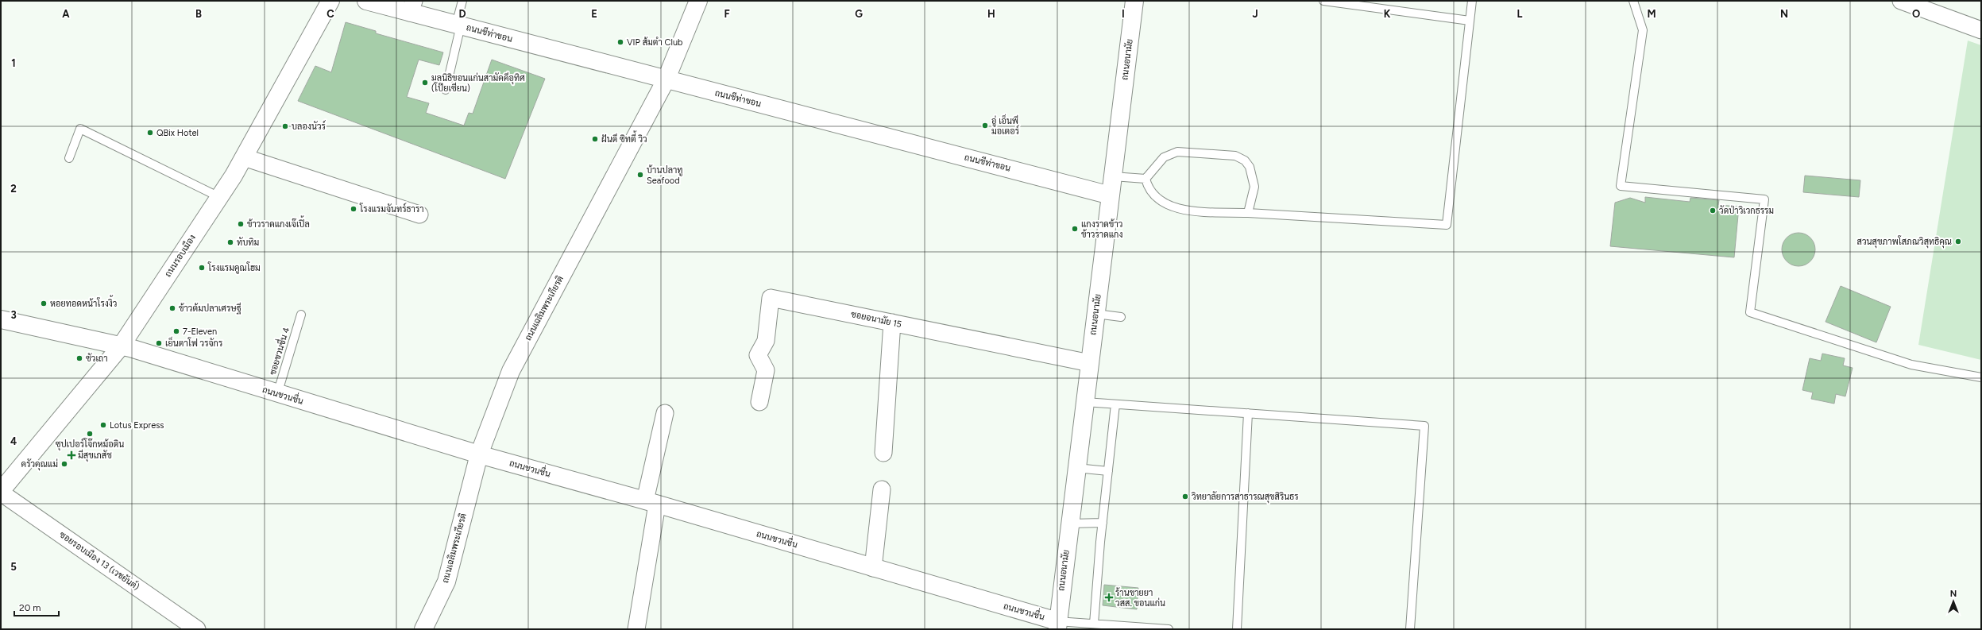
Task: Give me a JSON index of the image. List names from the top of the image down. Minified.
{"streets":{"street":["ถนนชีท่าขอน","ถนนอนามัย","ถนนรอบเมือง","ถนนเฉลิมพระเกียรติ","ซอยอนามัย 15","ถนนชวนชื่น","ซอยรอบเมือง 13 (เวชยันต์)"],"lane":["ซอยชวนชื่น 4"]},"crossings":[["ถนนชีท่าขอน","ถนนอนามัย"],["ถนนชีท่าขอน","ถนนเฉลิมพระเกียรติ"],["ถนนอนามัย","ซอยอนามัย 15"],["ถนนอนามัย","ถนนชวนชื่น"],["ถนนรอบเมือง","ถนนชวนชื่น"],["ถนนรอบเมือง","ซอยรอบเมือง 13 (เวชยันต์)"],["ถนนเฉลิมพระเกียรติ","ถนนชวนชื่น"],["ซอยชวนชื่น 4","ถนนชวนชื่น"]],"places":{"other":["VIP ส้มตำ Club","มูลนิธิขอนแก่นสามัคคีอุทิศ (โป๊ยเซียน)","อู่ เอ็นพี มอเตอร์","บลองนัวร์","QBix Hotel","ฝันดี ซิทตี้ วิว","บ้านปลาทู Seafood","โรงแรมจันทร์ธารา","วัดป่าวิเวกธรรม","ข้าวราดแกงเจ๊เปิ้ล","แกงราดข้าว ข้าวราดแกง","สวนสุขภาพโสภณวิสุทธิคุณ","ทับทิม","โรงแรมคูณโฮม","หอยทอดหน้าโรงงิ้ว","ข้าวต้มปลาเศรษฐี","7-Eleven","เย็นตาโฟ วรจักร","ซัวเถา","Lotus Express","ซุปเปอร์โจ๊กหม้อดิน","ครัวคุณแม่","วิทยาลัยการสาธารณสุขสิรินธร"],"health":["มีสุขเภสัช","ร้านขายยา วสส. ขอนแก่น"]},"scale_bar":"20 m","north":"top","grid":{"columns":["A","B","C","D","E","F","G","H","I","J","K","L","M","N","O"],"rows":["1","2","3","4","5"]}}
